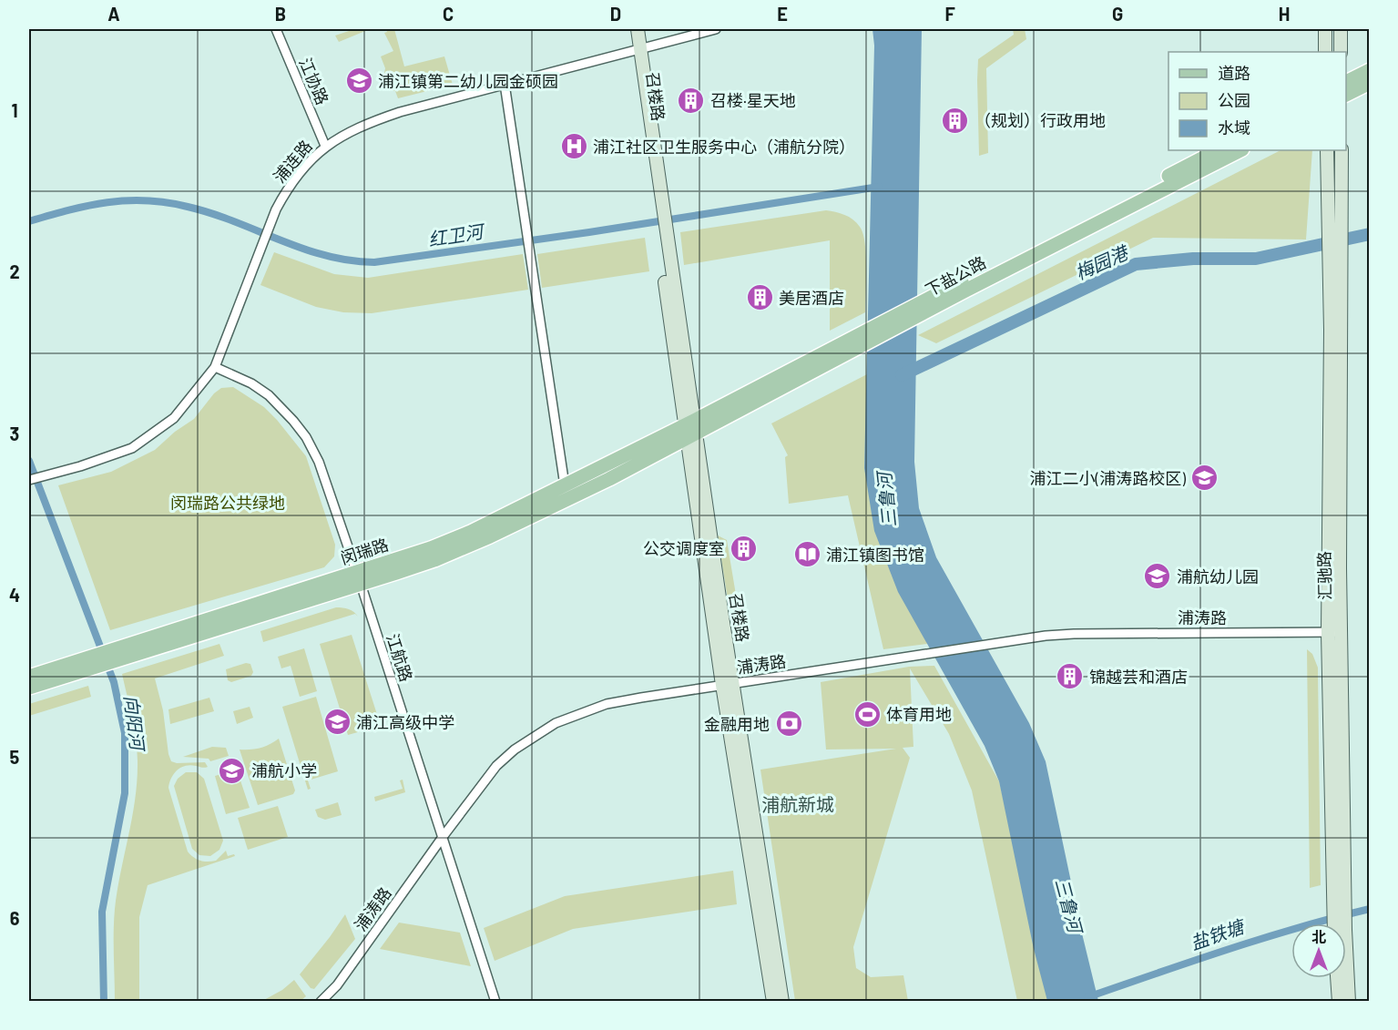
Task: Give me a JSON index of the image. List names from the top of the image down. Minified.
{"streets":{"main road":["下盐公路","闵瑞路"],"street":["江协路","召楼路","浦连路","汇驰路","浦涛路","江航路"]},"crossings":[["江协路","浦连路"],["召楼路","浦连路"],["召楼路","下盐公路"],["召楼路","闵瑞路"],["召楼路","浦涛路"],["浦连路","江航路"],["下盐公路","闵瑞路"],["闵瑞路","江航路"],["汇驰路","浦涛路"],["浦涛路","江航路"]],"districts":["浦航新城"],"water":["红卫河","梅园港","三鲁河","向阳河","盐铁塘"],"parks":["闵瑞路公共绿地"],"places":{"school or university":["浦江镇第二幼儿园金硕园","浦江二小(浦涛路校区)","浦航幼儿园","浦江高级中学","浦航小学"],"building":["召楼·星天地","（规划）行政用地","美居酒店","公交调度室","锦越芸和酒店"],"hospital":["浦江社区卫生服务中心（浦航分院）"],"library":["浦江镇图书馆"],"sports":["体育用地"],"bank":["金融用地"]},"legend":["道路","公园","水域"],"north":"top","grid":{"columns":["A","B","C","D","E","F","G","H"],"rows":["1","2","3","4","5","6"]}}
